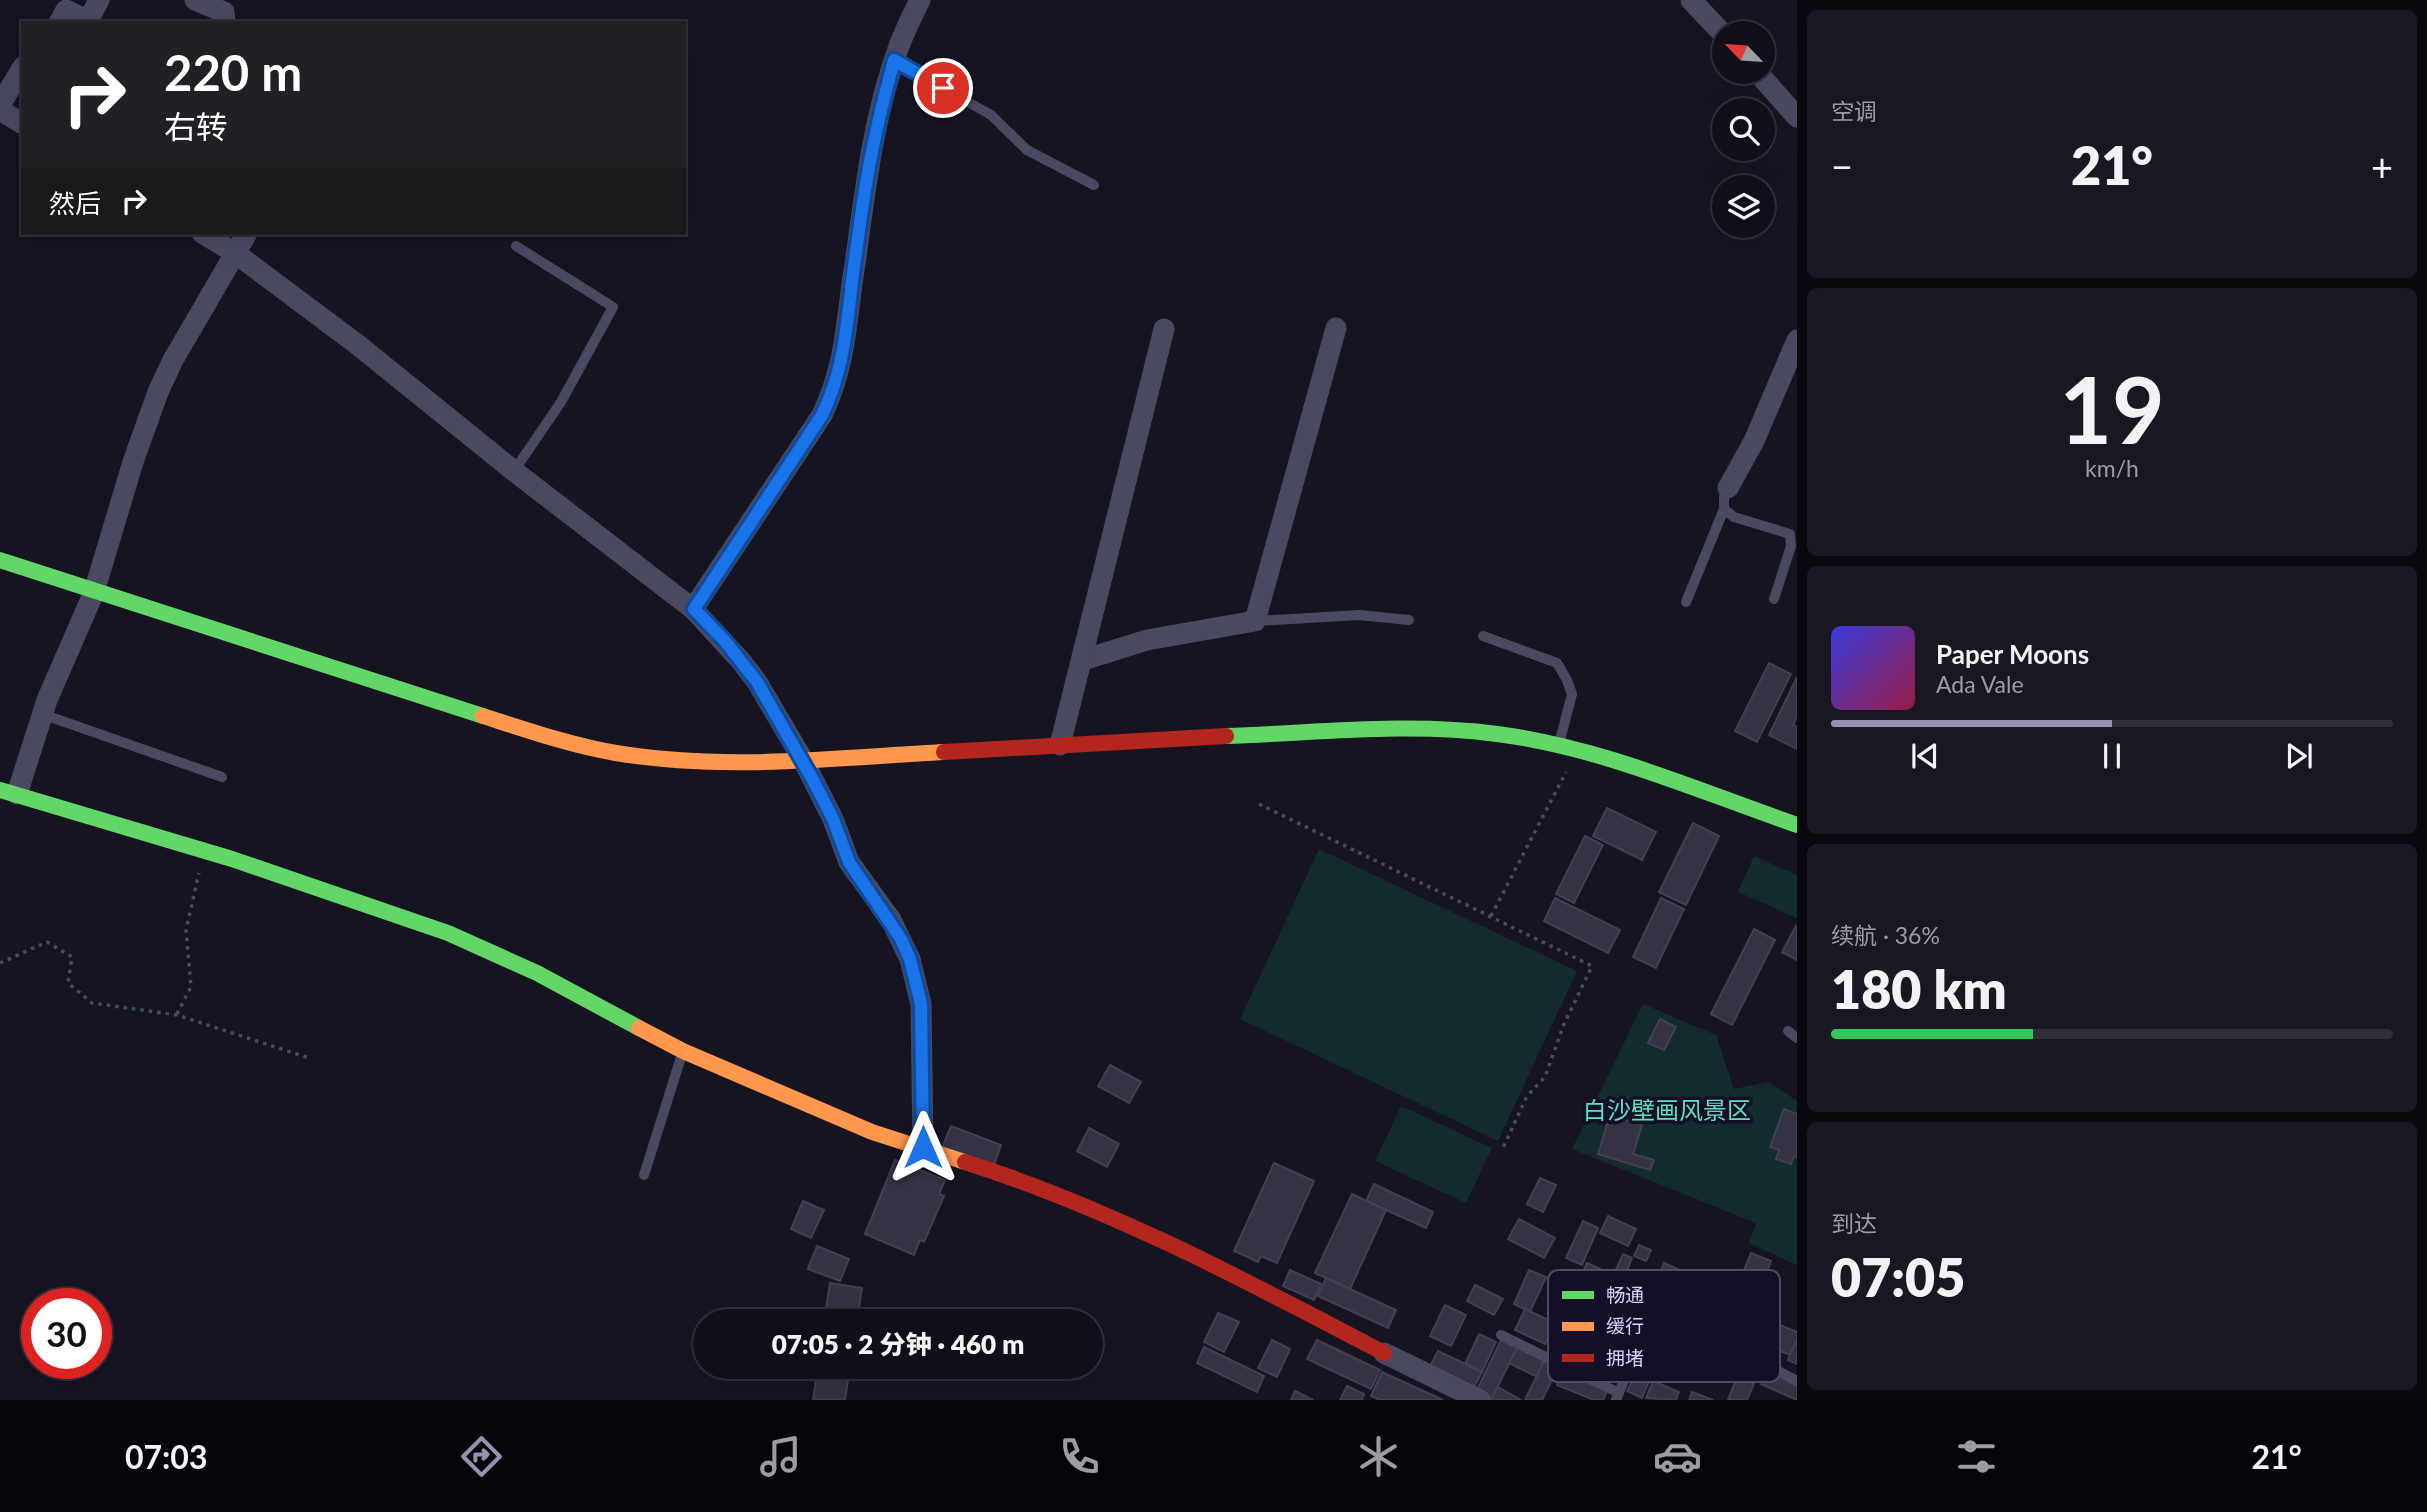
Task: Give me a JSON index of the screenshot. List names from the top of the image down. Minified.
{"parks":["白沙壁画风景区"],"legend":["畅通","缓行","拥堵"],"north":"top left","page":{"tile":["空调",["19","km/h"],["续航 · 36%","180 km"],["到达","07:05"]],"turn":["220 m","右转"],"heat":["−","21°","+"],"then":"然后","song":["Paper Moons","Ada Vale"],"limit":"30","trip":"07:05 · 2 分钟 · 460 m","tabs":["07:03","21°"]}}
